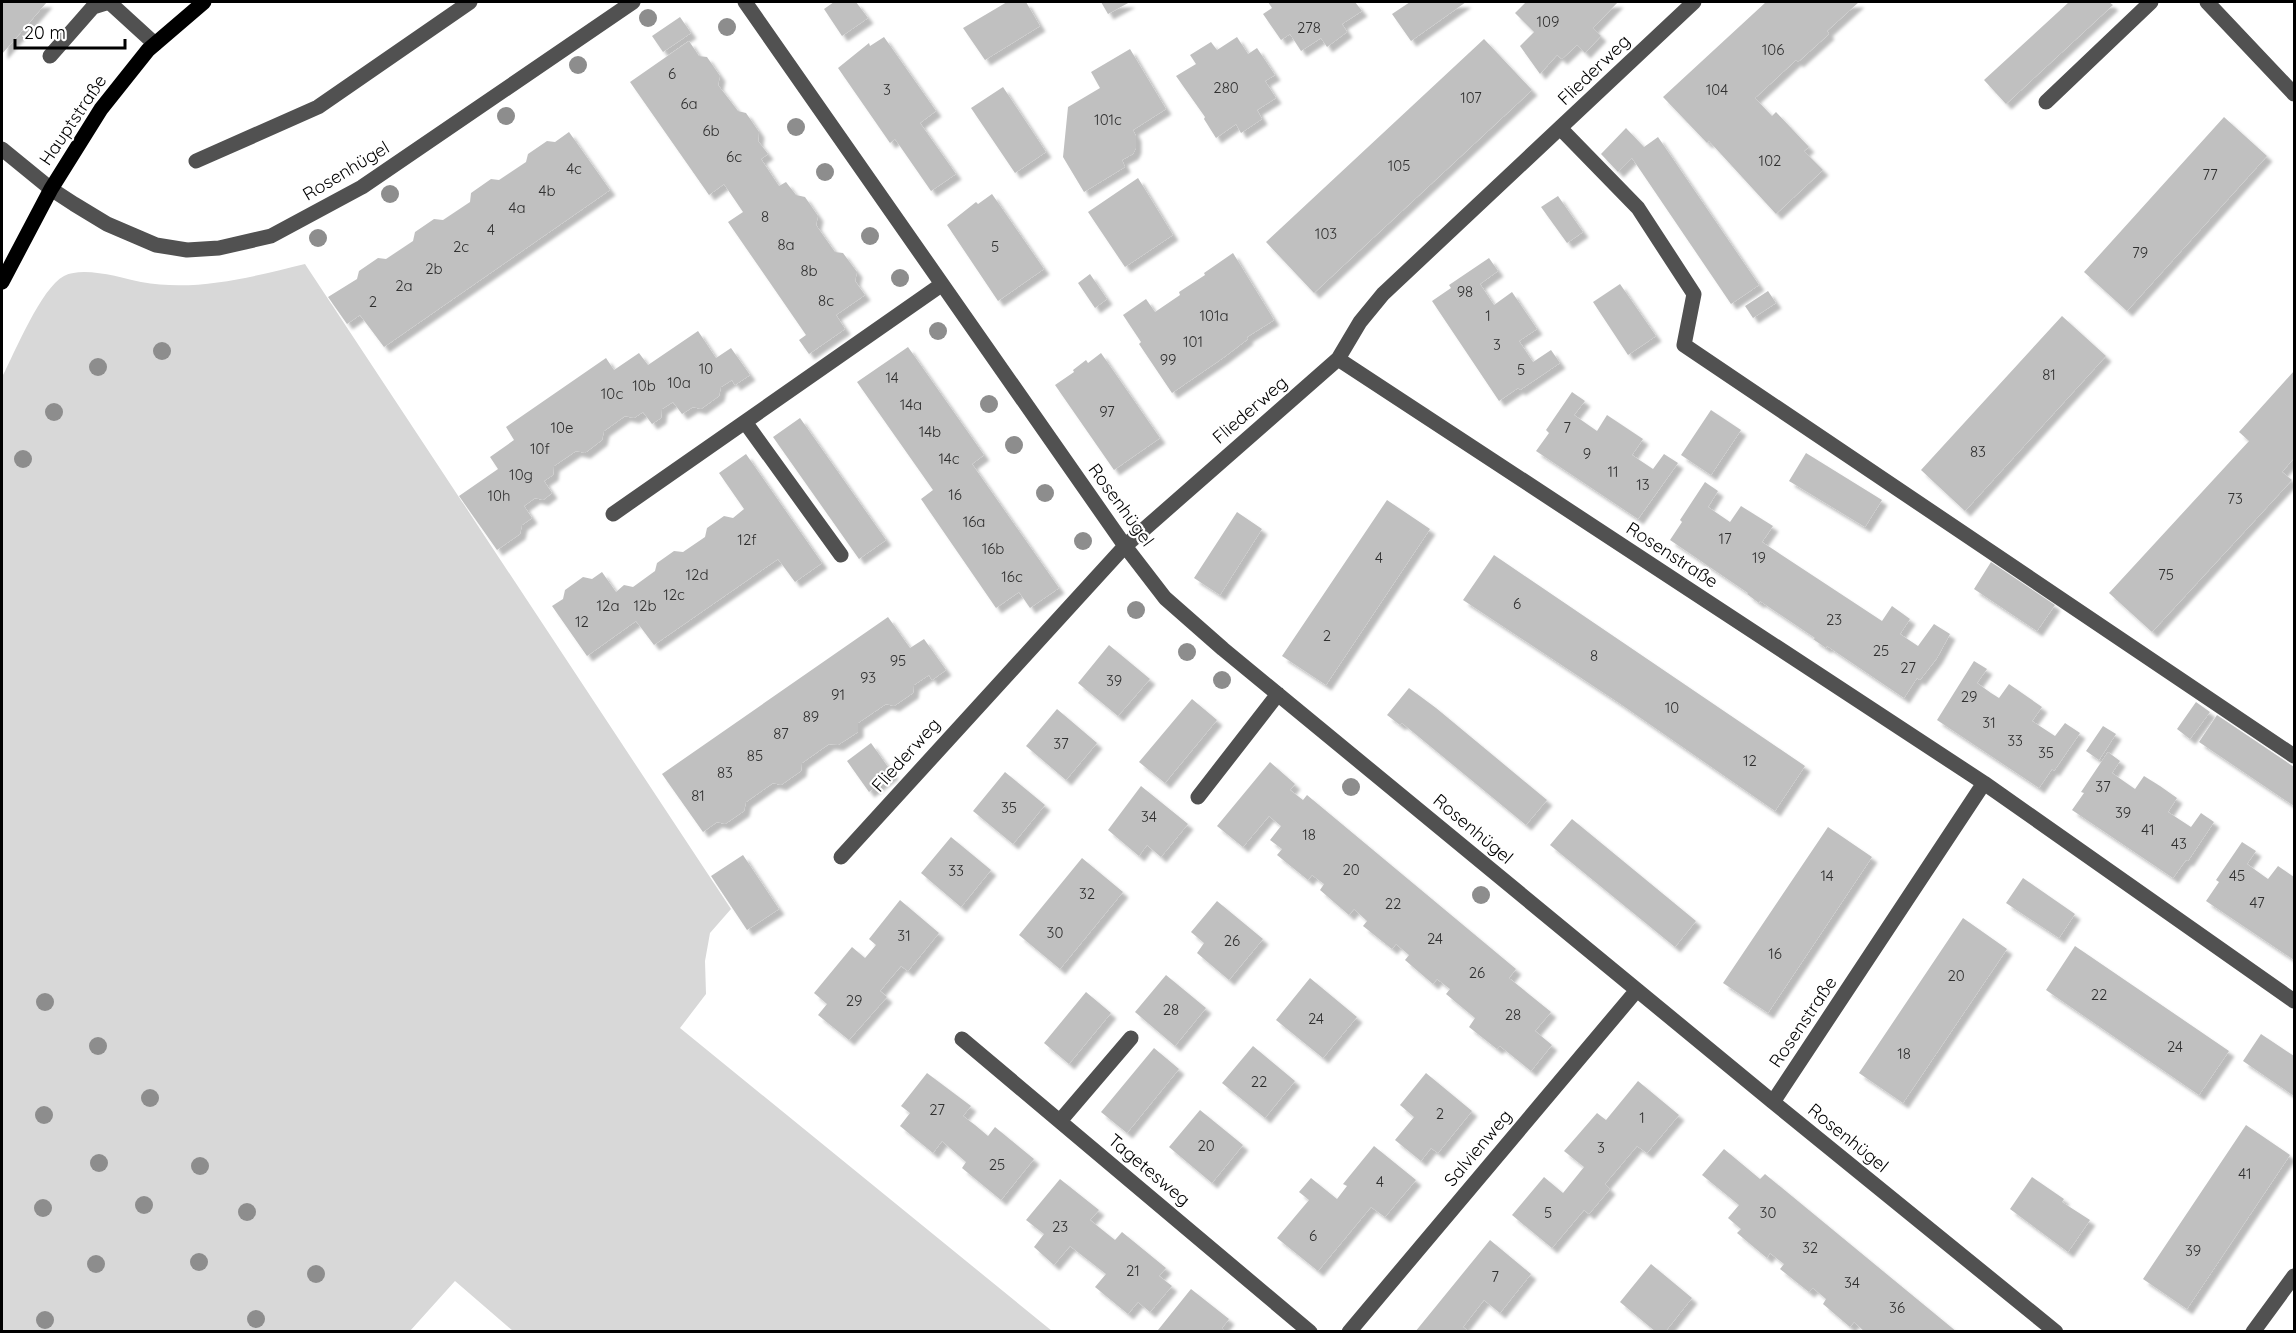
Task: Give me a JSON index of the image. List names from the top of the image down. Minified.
{"streets":{"main road":["Hauptstraße"],"street":["Fliederweg","Rosenhügel","Rosenstraße","Salvienweg","Tagetesweg"]},"crossings":[["Fliederweg","Rosenhügel"],["Fliederweg","Rosenstraße"],["Hauptstraße","Rosenhügel"],["Rosenhügel","Rosenstraße"],["Rosenhügel","Salvienweg"]],"house_numbers":["109","278","106","6","280","3","104","107","6a","101c","6b","6c","102","105","4c","77","4b","4a","8","4","103","8a","2c","5","79","2b","8b","2a","98","8c","2","101a","1","101","3","99","10","5","81","14","10a","10b","10c","14a","97","10e","7","14b","10f","83","9","14c","11","10g","13","16","10h","73","16a","17","12f","16b","4","19","12d","75","16c","12c","6","12a","12b","23","12","2","25","8","95","27","93","39","91","29","10","89","31","87","33","37","35","85","12","83","37","81","35","39","34","41","18","43","20","33","14","45","32","47","22","30","31","24","26","16","26","20","22","29","28","28","24","24","18","22","27","2","1","20","3","25","41","4","5","30","23","6","32","39","21","7","34","36"],"scale_bar":"20 m"}
